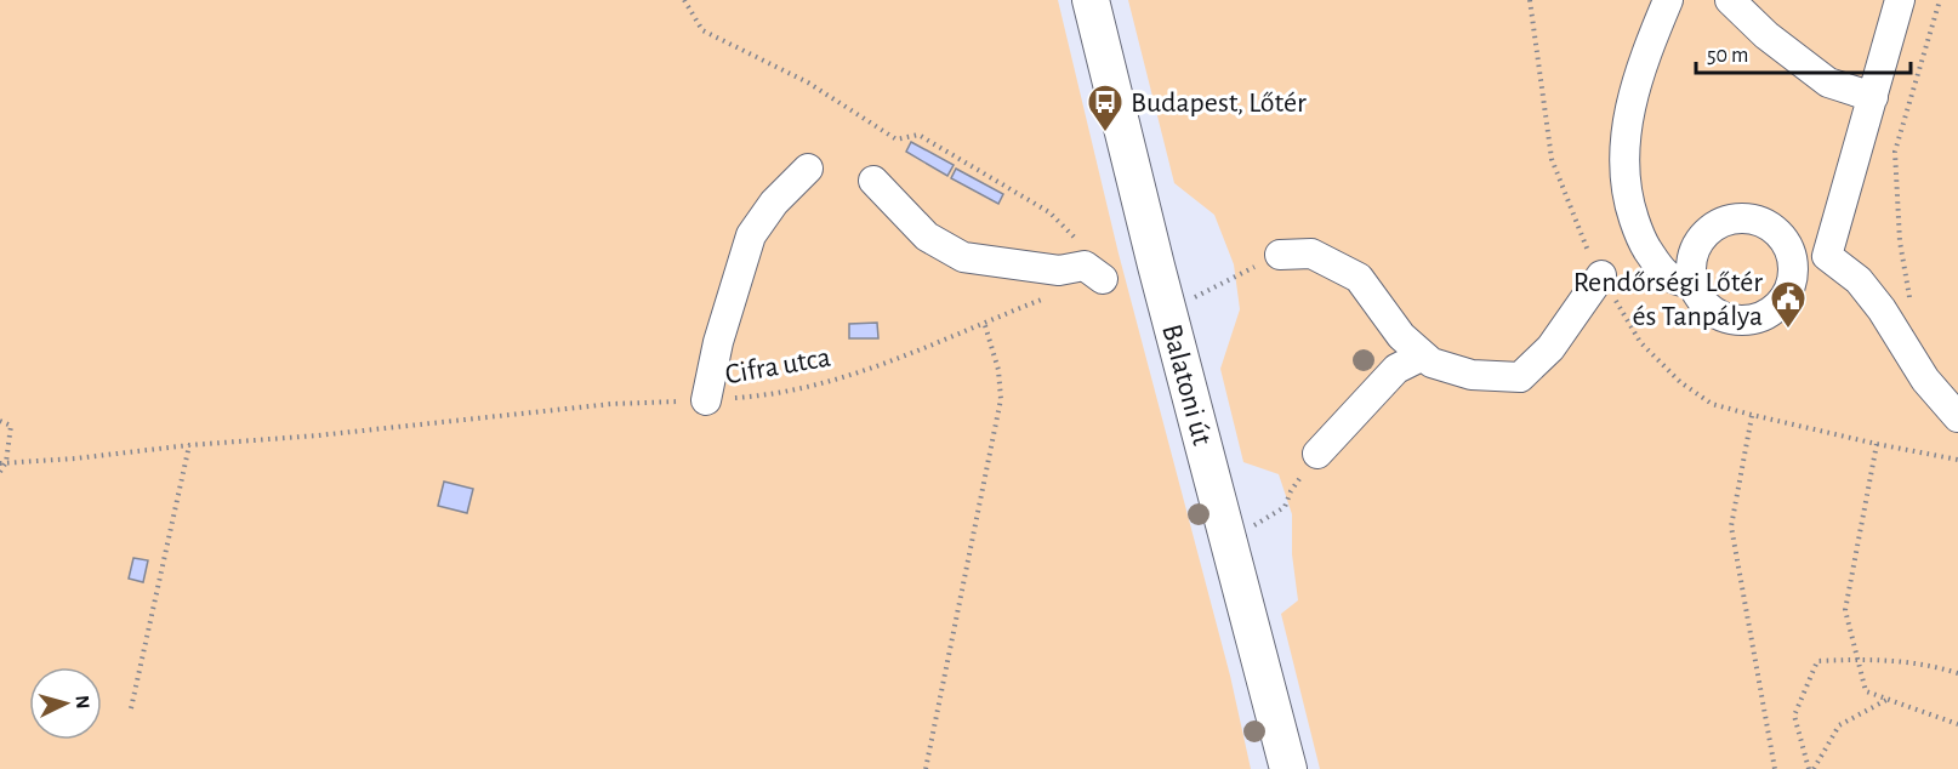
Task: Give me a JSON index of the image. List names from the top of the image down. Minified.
{"streets":{"main road":["Balatoni út"],"path":["Cifra utca"]},"places":{"bus stop":["Budapest, Lőtér"],"public building":["Rendőrségi Lőtér és Tanpálya"]},"scale_bar":"50 m","north":"right"}
